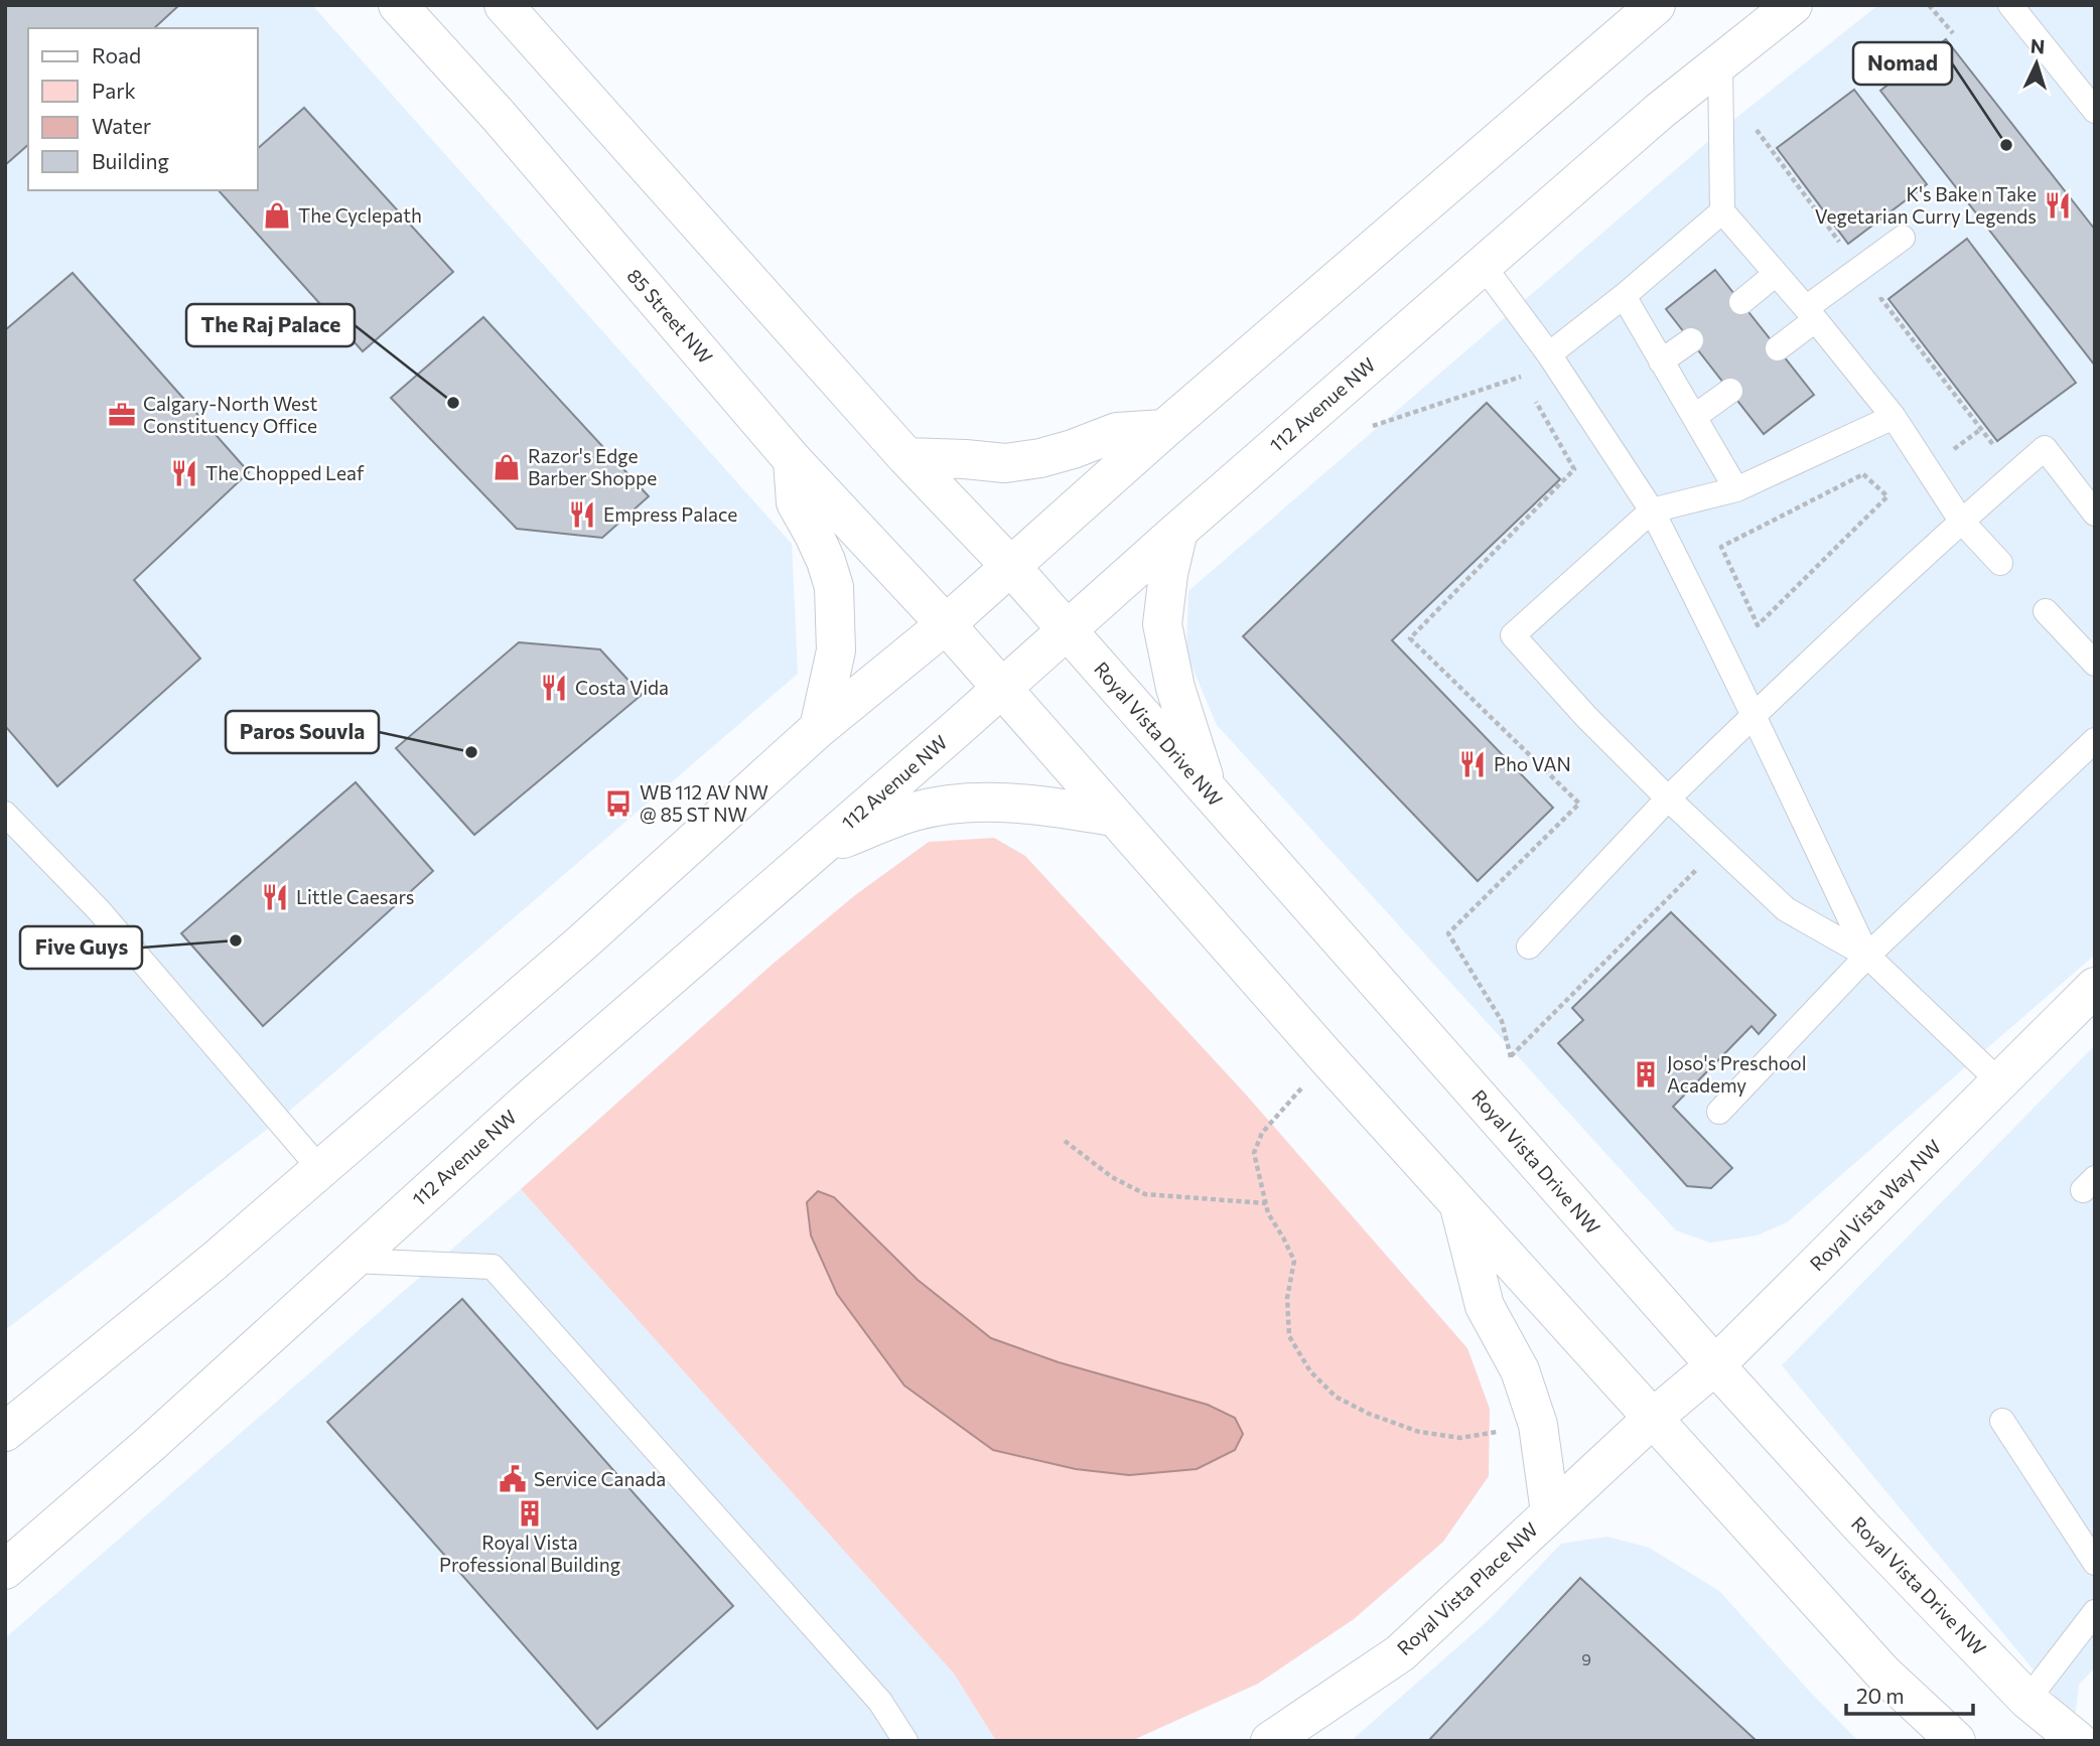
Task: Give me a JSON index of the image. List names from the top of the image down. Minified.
{"streets":{"street":["85 Street NW","112 Avenue NW","Royal Vista Drive NW","Royal Vista Way NW","Royal Vista Place NW"]},"crossings":[["112 Avenue NW","Royal Vista Drive NW"],["Royal Vista Drive NW","Royal Vista Way NW"],["Royal Vista Way NW","Royal Vista Place NW"]],"places":{"other":["Nomad","The Raj Palace","Paros Souvla","Five Guys"],"restaurant":["K's Bake n Take Vegetarian Curry Legends","The Chopped Leaf","Empress Palace","Costa Vida","Pho VAN","Little Caesars"],"shop":["The Cyclepath","Razor's Edge Barber Shoppe"],"office":["Calgary-North West Constituency Office"],"bus stop":["WB 112 AV NW @ 85 ST NW"],"building":["Joso's Preschool Academy","Royal Vista Professional Building"],"public building":["Service Canada"]},"house_numbers":["9"],"legend":["Road","Park","Water","Building"],"scale_bar":"20 m","north":"top"}
